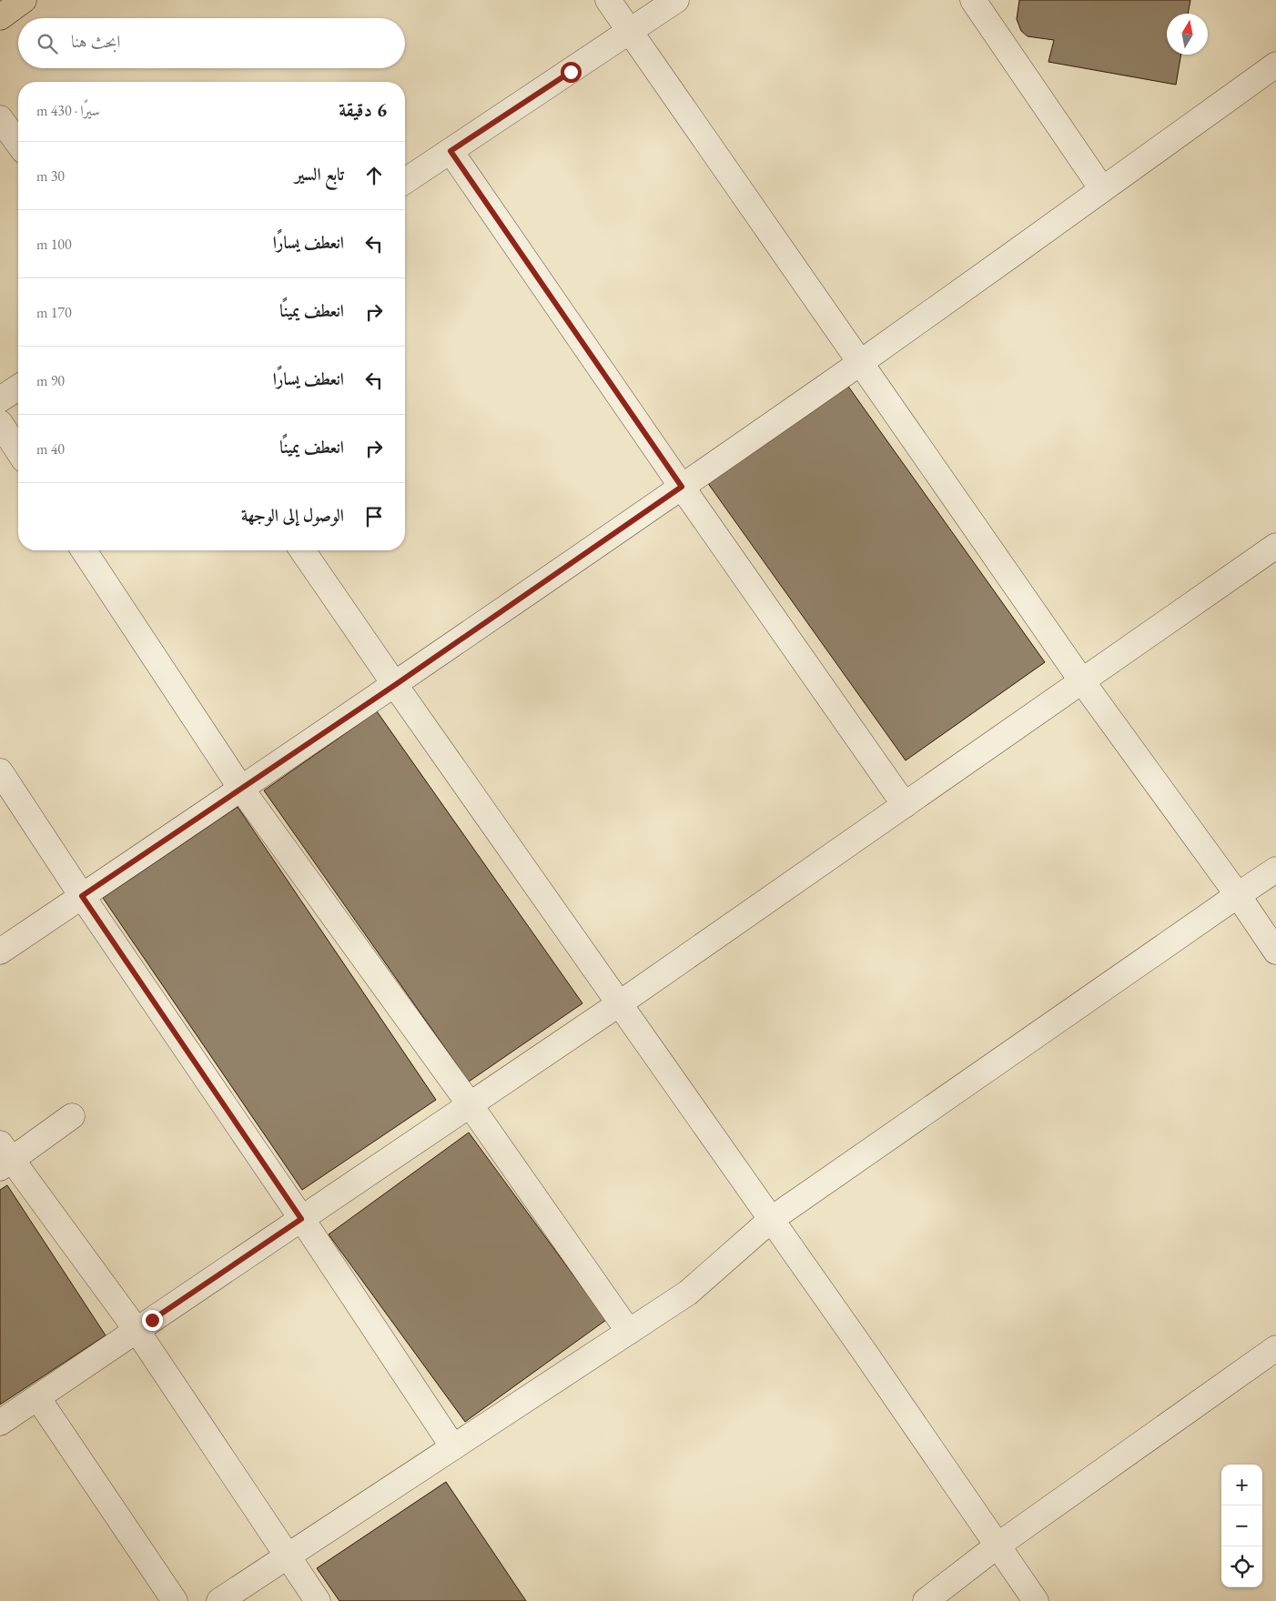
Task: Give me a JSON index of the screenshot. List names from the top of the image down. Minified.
{"north":"top","page":{"search":"ابحث هنا","heading":["6 دقيقة","سيرًا · 430 m"],"list":[["تابع السير","30 m"],["انعطف يسارًا","100 m"],["انعطف يمينًا","170 m"],["انعطف يسارًا","90 m"],["انعطف يمينًا","40 m"],"الوصول إلى الوجهة"],"map_buttons":["+","−"]}}
